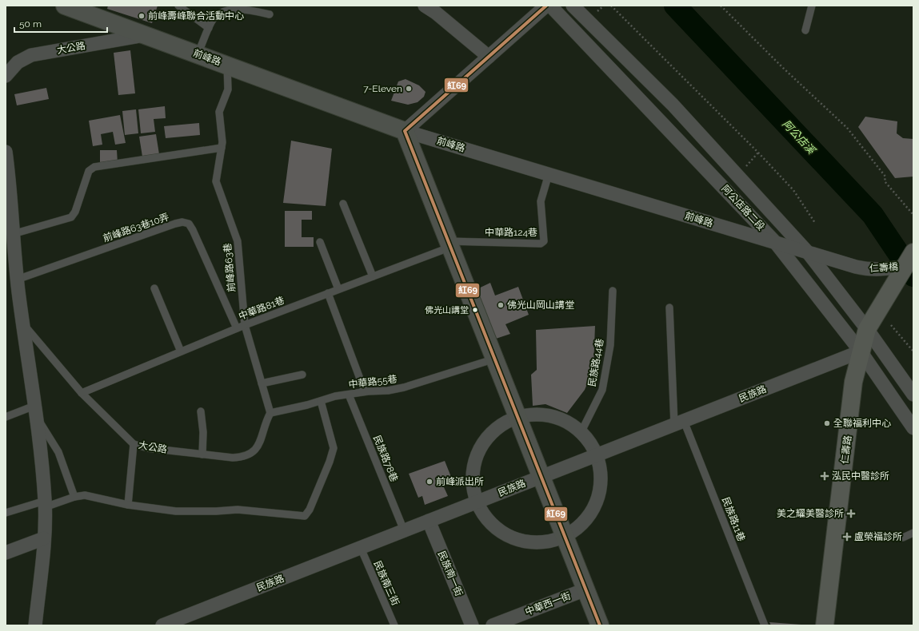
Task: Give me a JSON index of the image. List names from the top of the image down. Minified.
{"streets":{"main road":["前峰路","仁壽橋","仁壽路"],"street":["大公路","阿公店路二段","民族路","民族南一街","中華西一街"],"lane":["前峰路63巷10弄","中華路124巷","前峰路63巷","中華路81巷","民族路44巷","中華路55巷","民族路78巷","民族路11巷","民族南三街"]},"crossings":[["大公路","前峰路"],["大公路","前峰路63巷"],["大公路","中華路81巷"],["大公路","中華路55巷"],["前峰路","阿公店路二段"],["前峰路","中華路124巷"],["前峰路","前峰路63巷"],["前峰路","仁壽橋"],["阿公店路二段","民族路"],["阿公店路二段","仁壽路"],["前峰路63巷10弄","中華路81巷"],["中華路124巷","中華路81巷"],["前峰路63巷","中華路81巷"],["前峰路63巷","中華路55巷"],["仁壽橋","仁壽路"],["中華路55巷","民族路78巷"],["民族路","仁壽路"],["民族路","民族路78巷"],["民族路","民族路11巷"],["民族路","民族南一街"],["民族路","民族南三街"]],"water":["阿公店溪"],"places":{"other":["前峰壽峰聯合活動中心","7-Eleven","佛光山岡山講堂","佛光山講堂","全聯福利中心","前峰派出所"],"health":["泓民中醫診所","美之耀美醫診所","盧榮福診所"]},"lines":["transit line 紅69"],"scale_bar":"50 m"}
